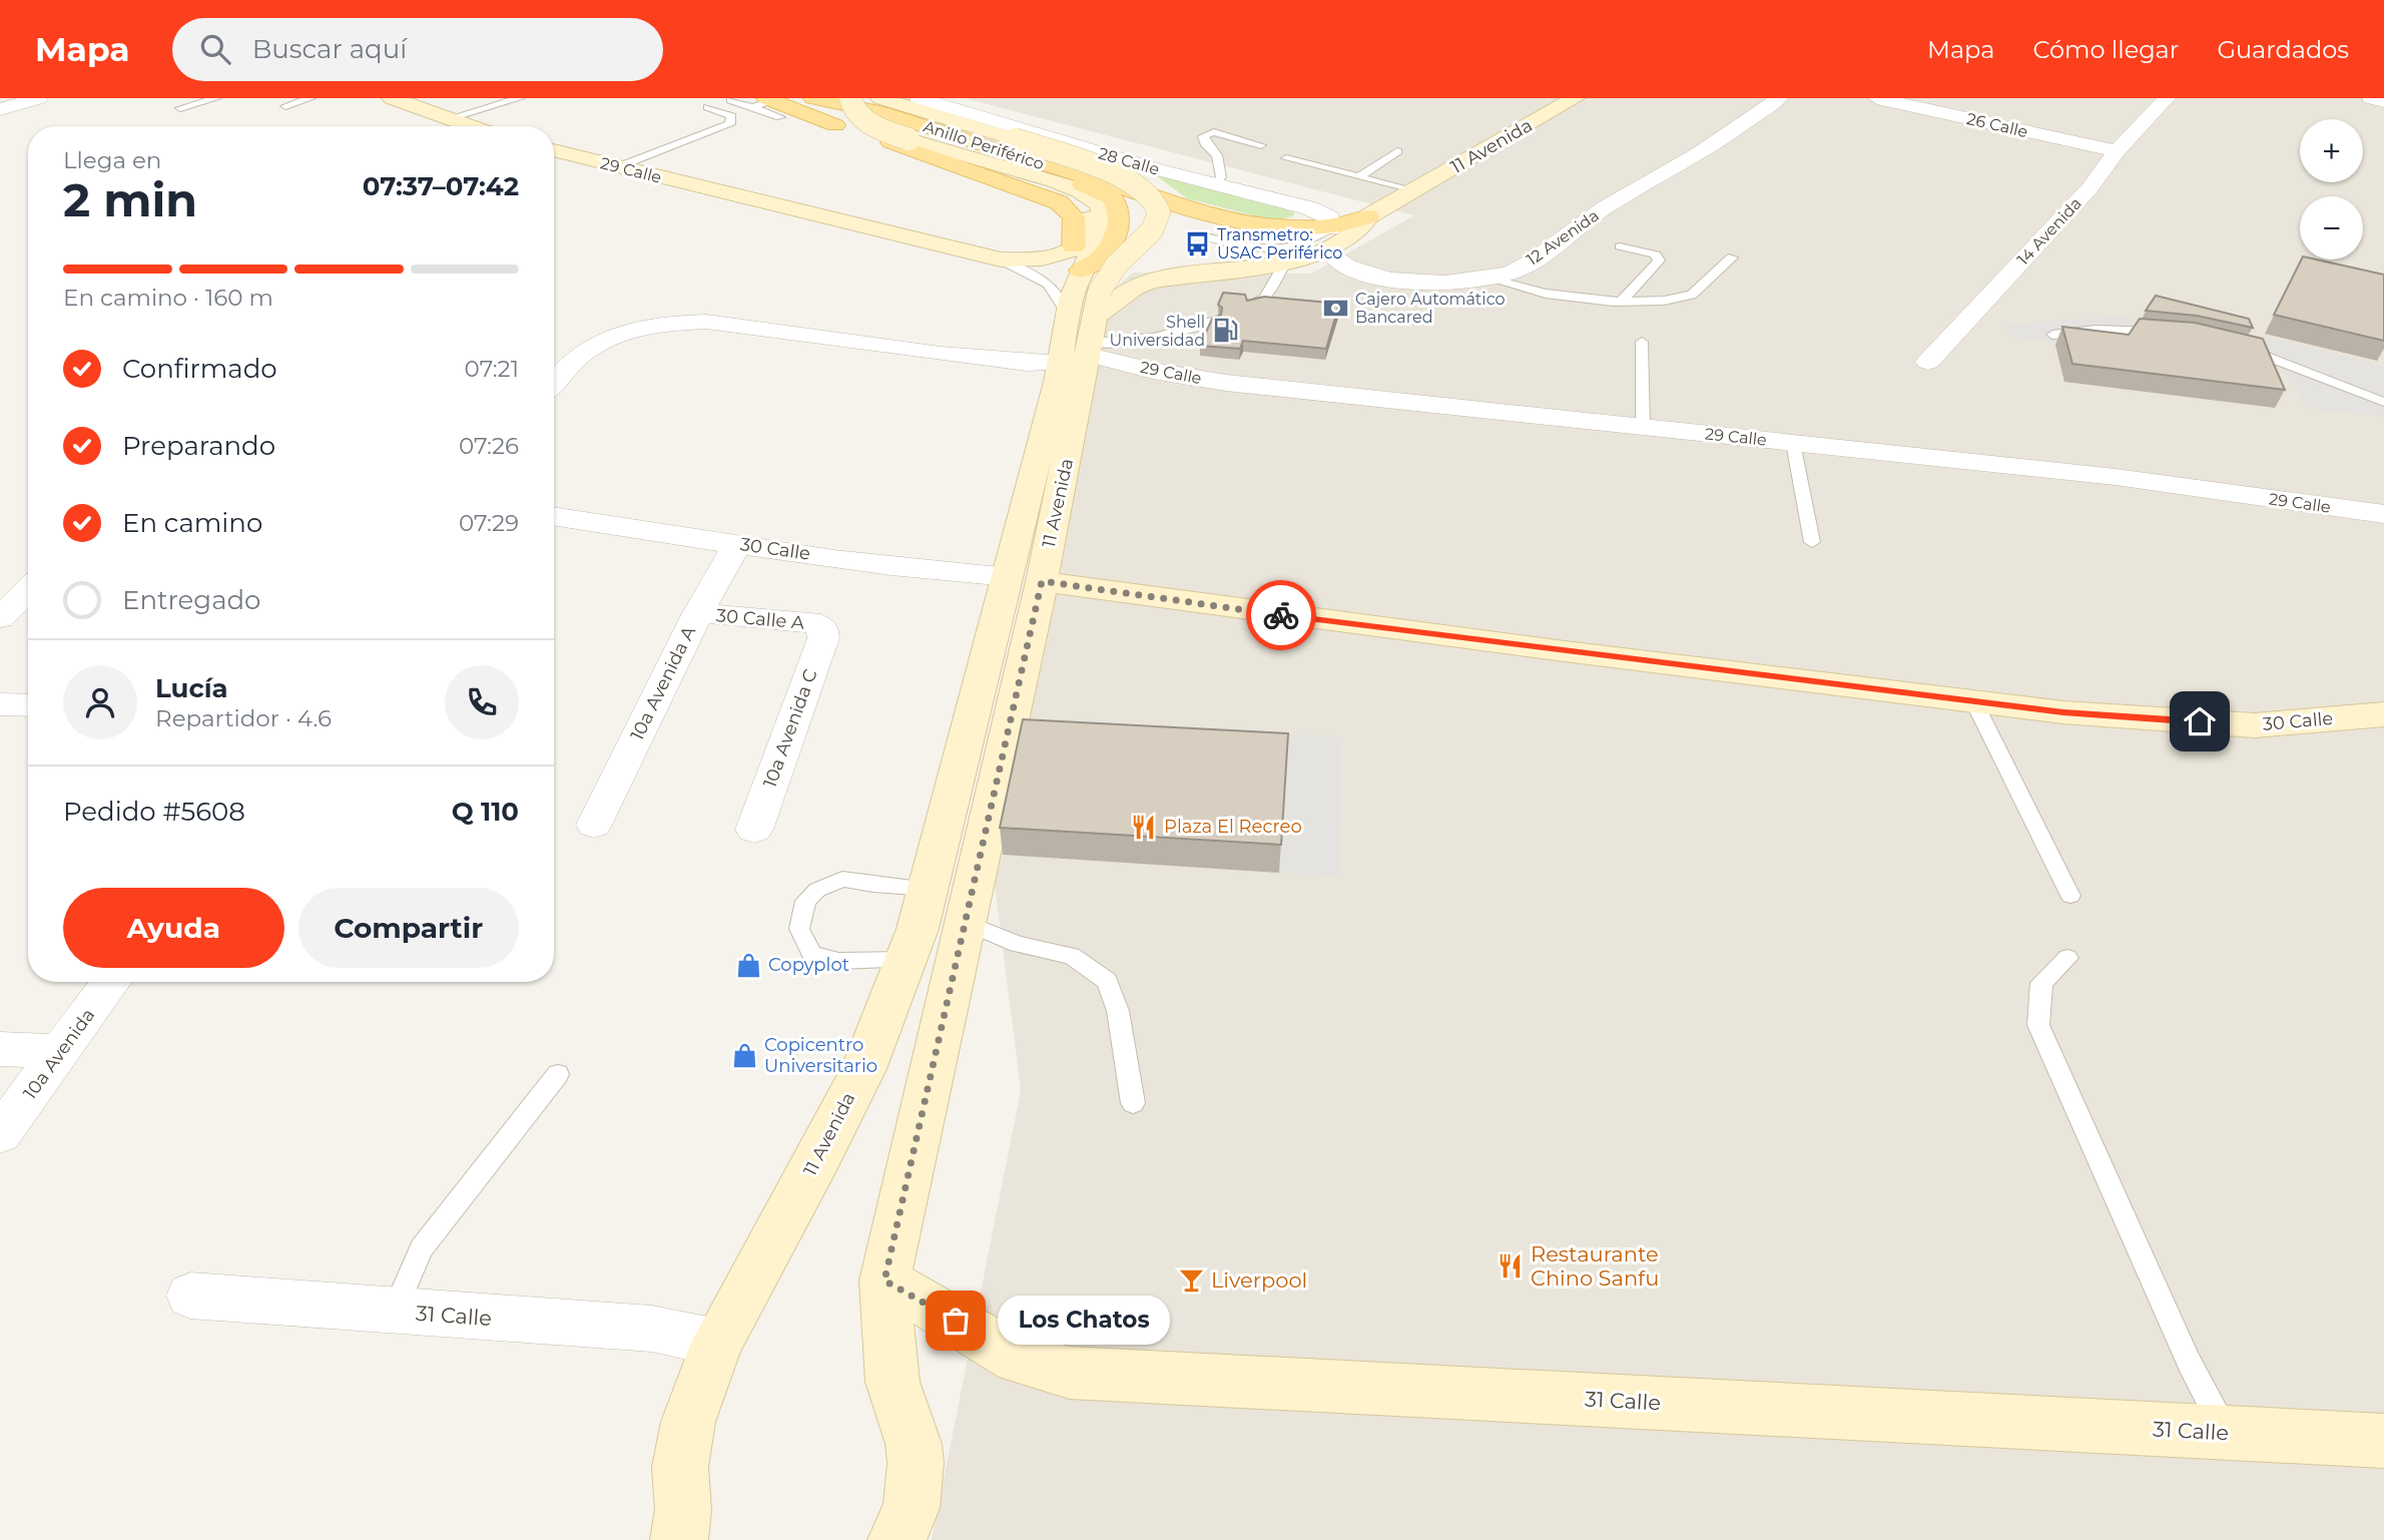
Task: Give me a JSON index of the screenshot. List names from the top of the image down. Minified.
{"streets":{"main road":["Anillo Periférico"],"street":["26 Calle","11 Avenida","28 Calle","29 Calle","14 Avenida","12 Avenida","30 Calle","30 Calle A","10a Avenida A","10a Avenida C","10a Avenida","31 Calle"]},"crossings":[["26 Calle","14 Avenida"],["Anillo Periférico","11 Avenida"],["Anillo Periférico","28 Calle"],["Anillo Periférico","29 Calle"],["Anillo Periférico","12 Avenida"],["11 Avenida","28 Calle"],["11 Avenida","29 Calle"],["11 Avenida","12 Avenida"],["11 Avenida","30 Calle"],["11 Avenida","31 Calle"],["28 Calle","12 Avenida"],["30 Calle","10a Avenida A"],["30 Calle A","10a Avenida A"],["30 Calle A","10a Avenida C"]],"places":{"bus stop":["Transmetro: USAC Periférico"],"bank":["Cajero Automático Bancared"],"fuel station":["Shell Universidad"],"restaurant":["Plaza El Recreo","Restaurante Chino Sanfu"],"shop":["Copyplot","Copicentro Universitario"],"bar":["Liverpool"],"other":["Los Chatos"]},"page":{"header":"Mapa","search":"Buscar aquí","nav":["Mapa","Cómo llegar","Guardados"],"map_buttons":["+","−"],"heading":["2 min","Llega en","07:37–07:42"],"panel":["Lucía","Repartidor · 4.6","Pedido #5608","Q 110"],"bar":"En camino · 160 m","list":[["Confirmado","07:21"],["Preparando","07:26"],["En camino","07:29"],"Entregado"],"buttons":["Ayuda","Compartir"],"bubble":"Los Chatos"}}
